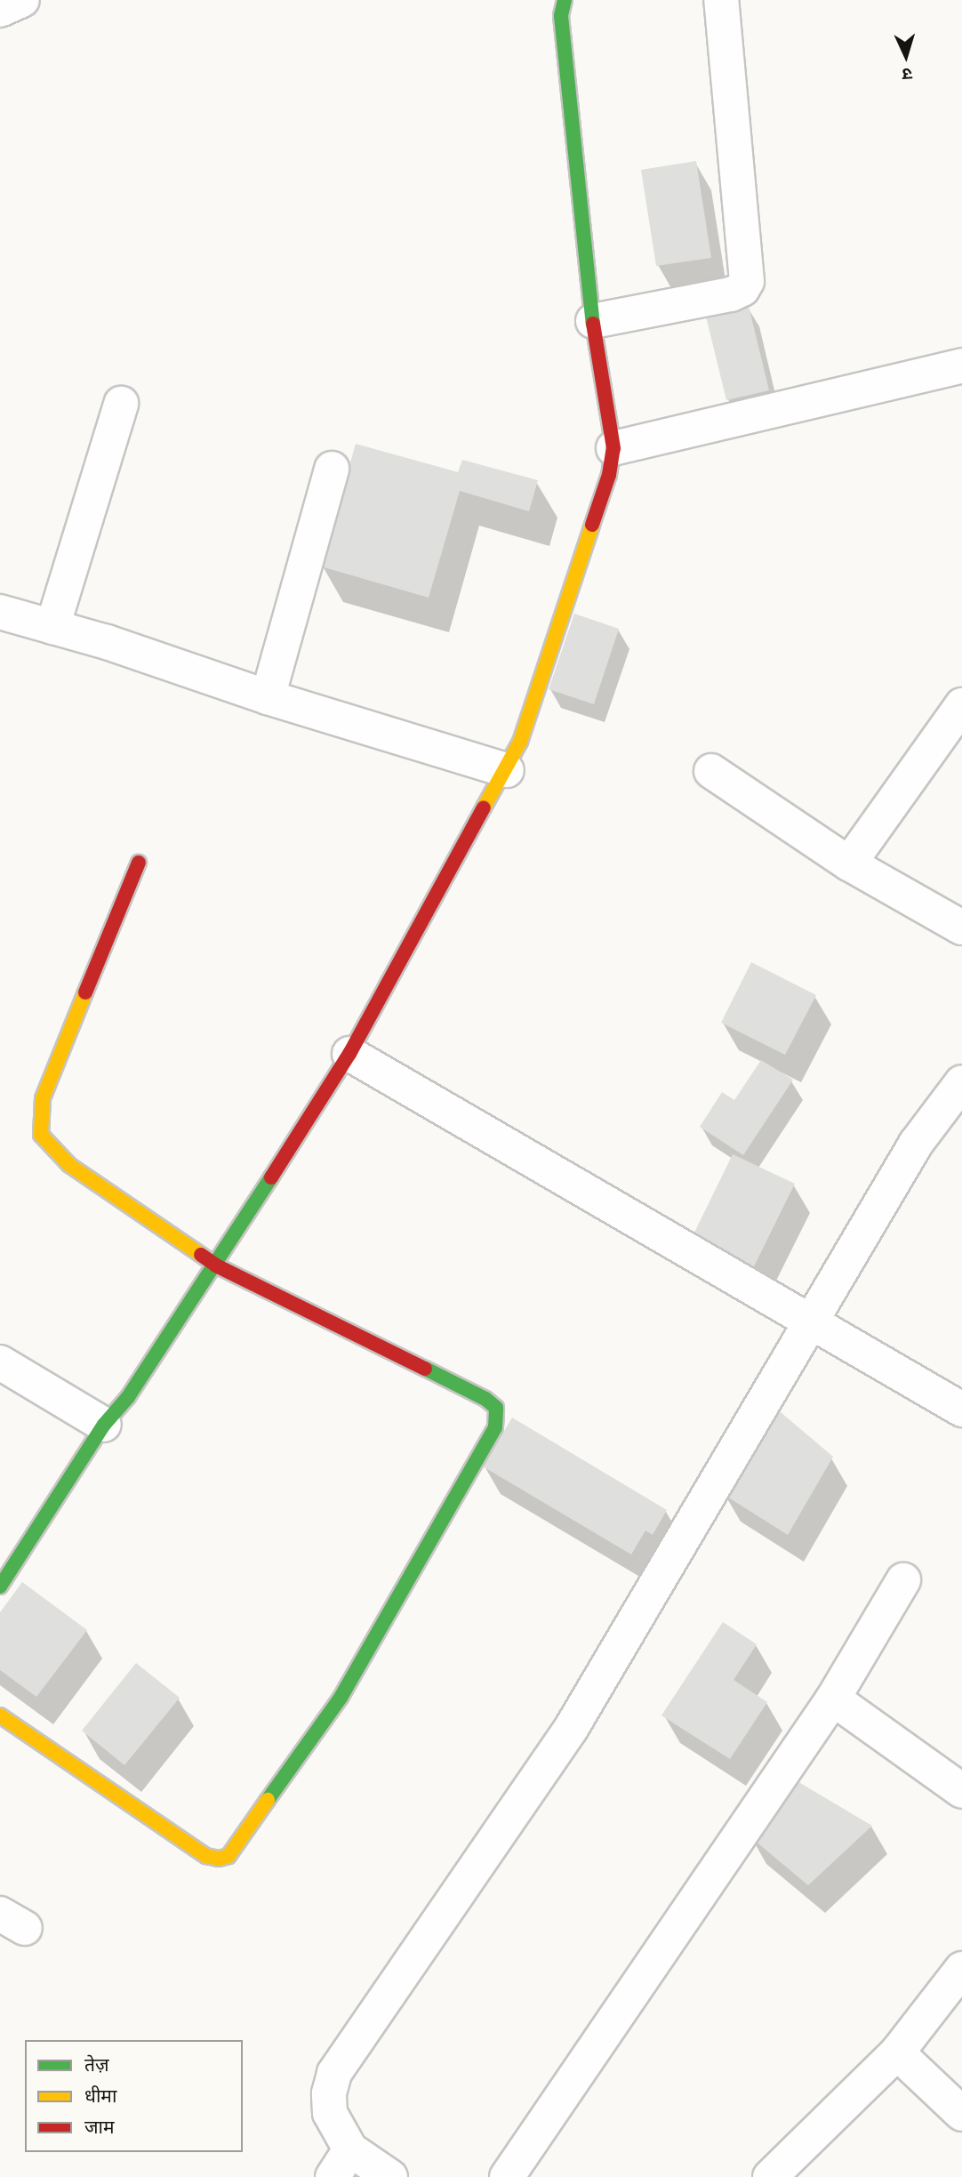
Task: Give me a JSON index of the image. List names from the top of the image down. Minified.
{"legend":["तेज़","धीमा","जाम"],"north":"bottom"}
